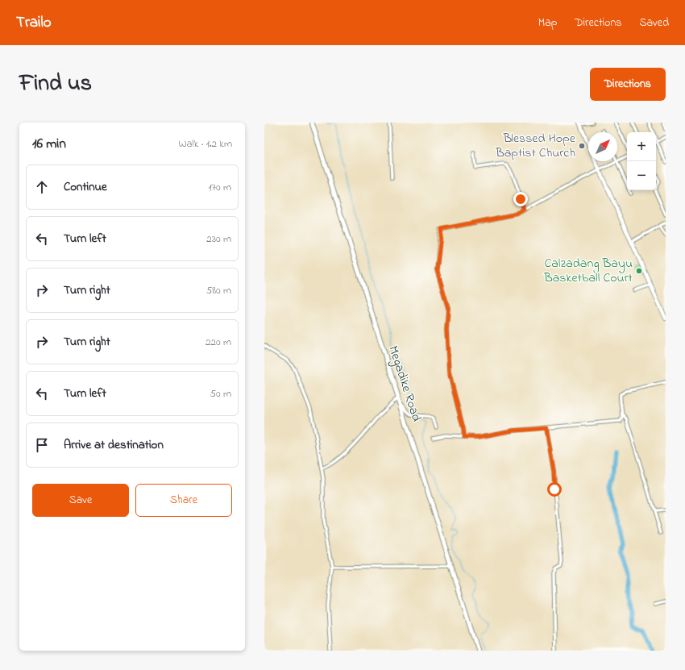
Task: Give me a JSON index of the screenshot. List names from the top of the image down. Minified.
{"streets":{"main road":["Megadike Road"]},"places":["Blessed Hope Baptist Church","Calzadang Bayu Basketball Court"],"north":"top right","page":{"header":"Trailo","nav":["Map","Directions","Saved"],"title":"Find us","buttons":["Directions",["Save","Share"]],"heading":["16 min","Walk · 1.2 km"],"map_buttons":["+","−"],"list":[["Continue","170 m"],["Turn left","230 m"],["Turn right","580 m"],["Turn right","220 m"],["Turn left","50 m"],"Arrive at destination"]}}
